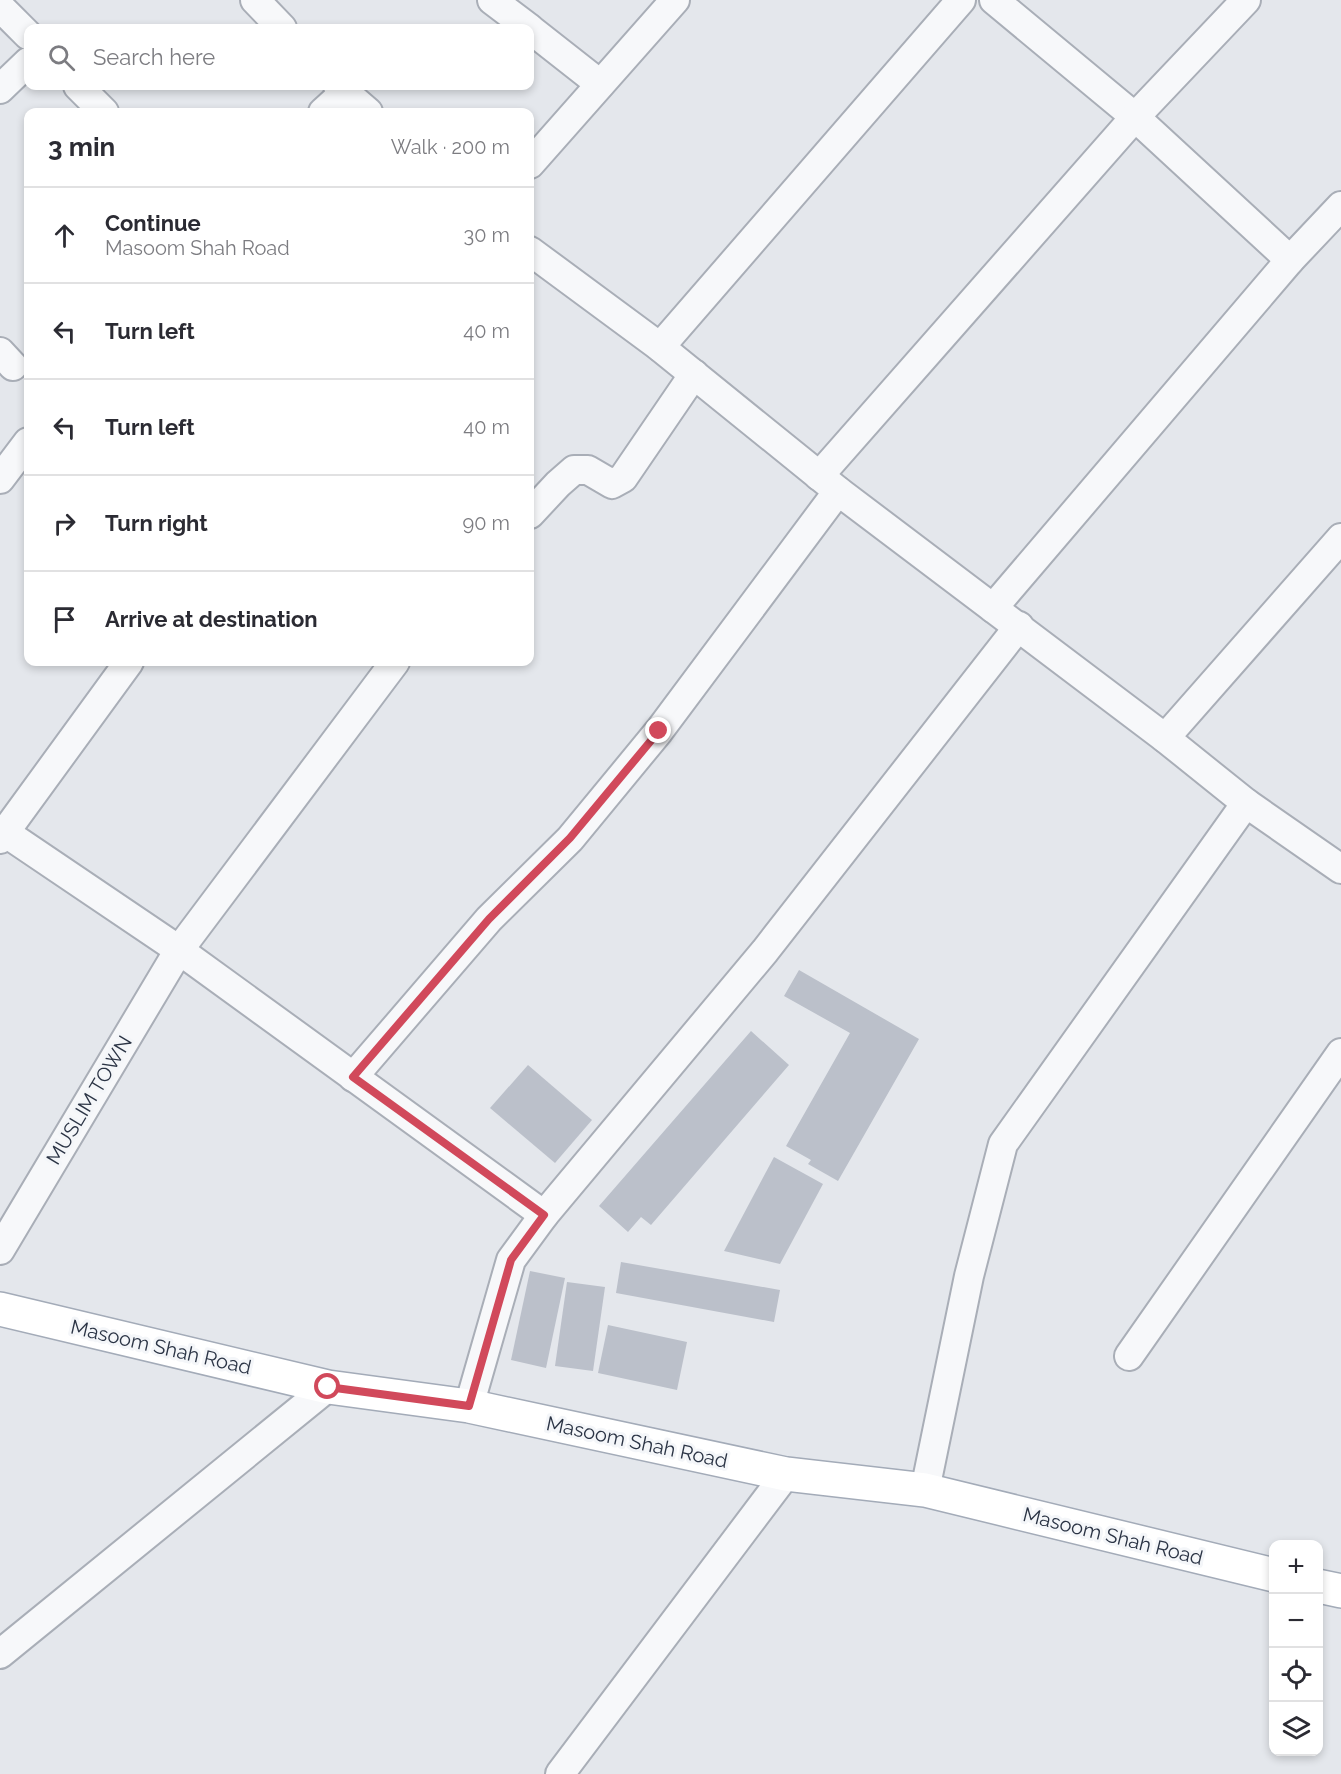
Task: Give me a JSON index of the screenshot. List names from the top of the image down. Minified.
{"streets":{"main road":["Masoom Shah Road"],"street":["MUSLIM TOWN"]},"page":{"search":"Search here","heading":["3 min","Walk · 200 m"],"list":[["Continue","Masoom Shah Road","30 m"],["Turn left","40 m"],["Turn left","40 m"],["Turn right","90 m"],"Arrive at destination"],"map_buttons":["+","−"]}}
